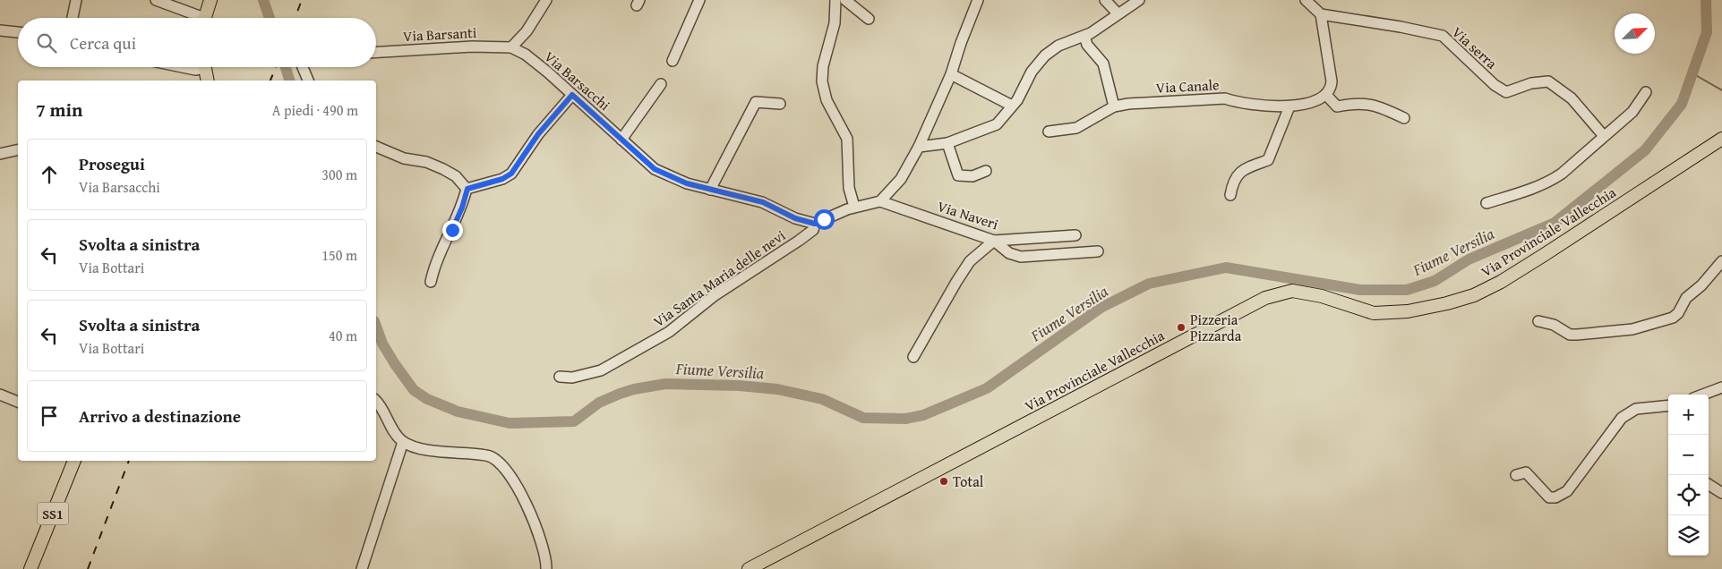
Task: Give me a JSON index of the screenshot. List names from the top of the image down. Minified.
{"streets":{"main road":["Via Provinciale Vallecchia","SS1"],"street":["Via Barsanti","Via serra","Via Barsacchi","Via Canale","Via Naveri","Via Santa Maria delle nevi"]},"crossings":[["Via Barsanti","Via Barsacchi"],["Via Barsacchi","Via Santa Maria delle nevi"],["Via Naveri","Via Santa Maria delle nevi"]],"water":["Fiume Versilia"],"places":["Pizzeria Pizzarda","Total"],"north":"top right","page":{"search":"Cerca qui","heading":["7 min","A piedi · 490 m"],"list":[["Prosegui","Via Barsacchi","300 m"],["Svolta a sinistra","Via Bottari","150 m"],["Svolta a sinistra","Via Bottari","40 m"],"Arrivo a destinazione"],"map_buttons":["+","−"]}}
